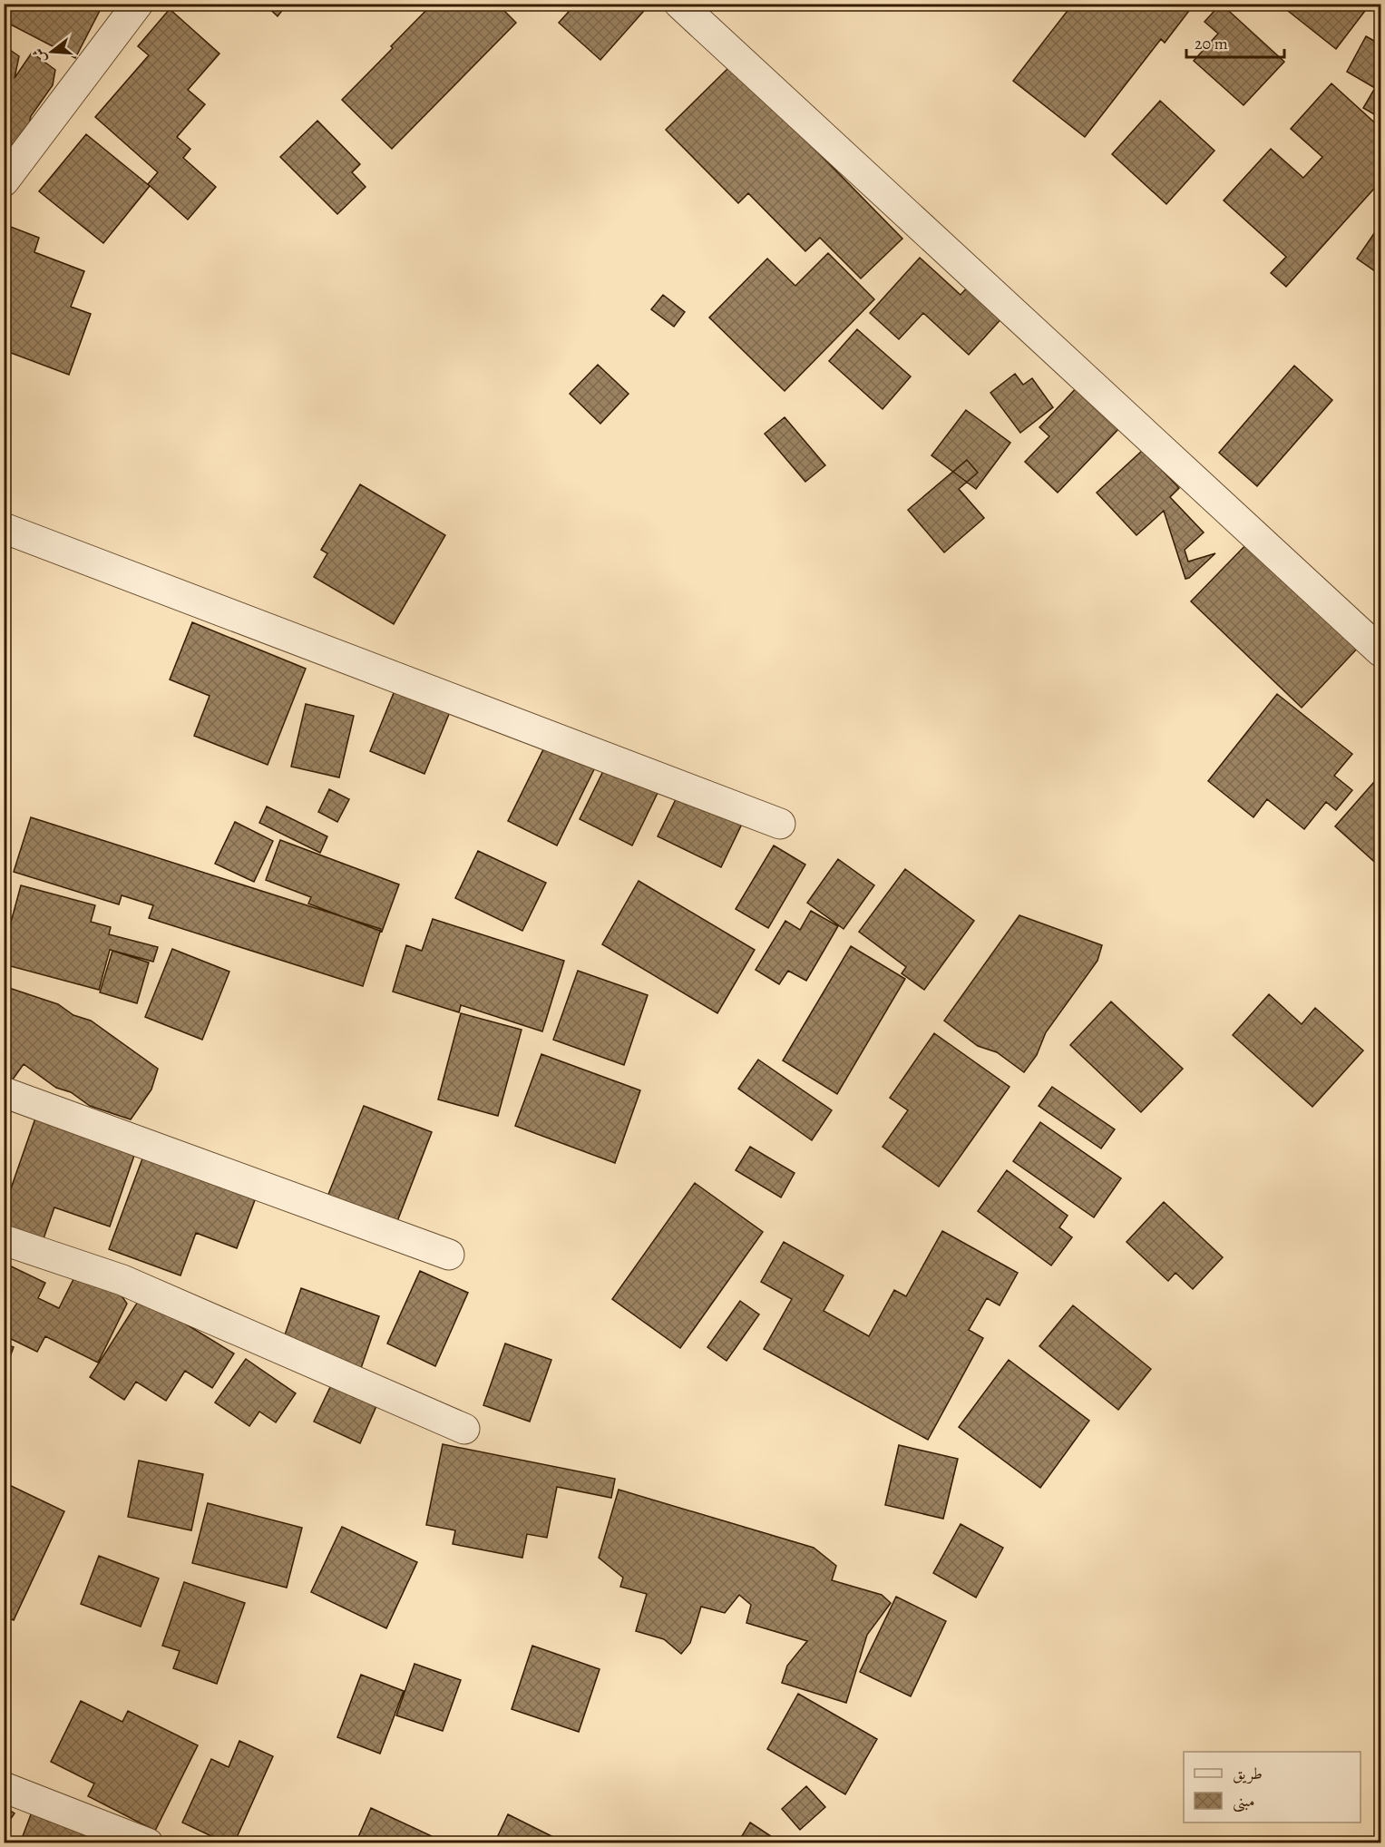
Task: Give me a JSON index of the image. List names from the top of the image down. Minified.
{"legend":["طريق","مبنى"],"scale_bar":"20 m","north":"left"}
